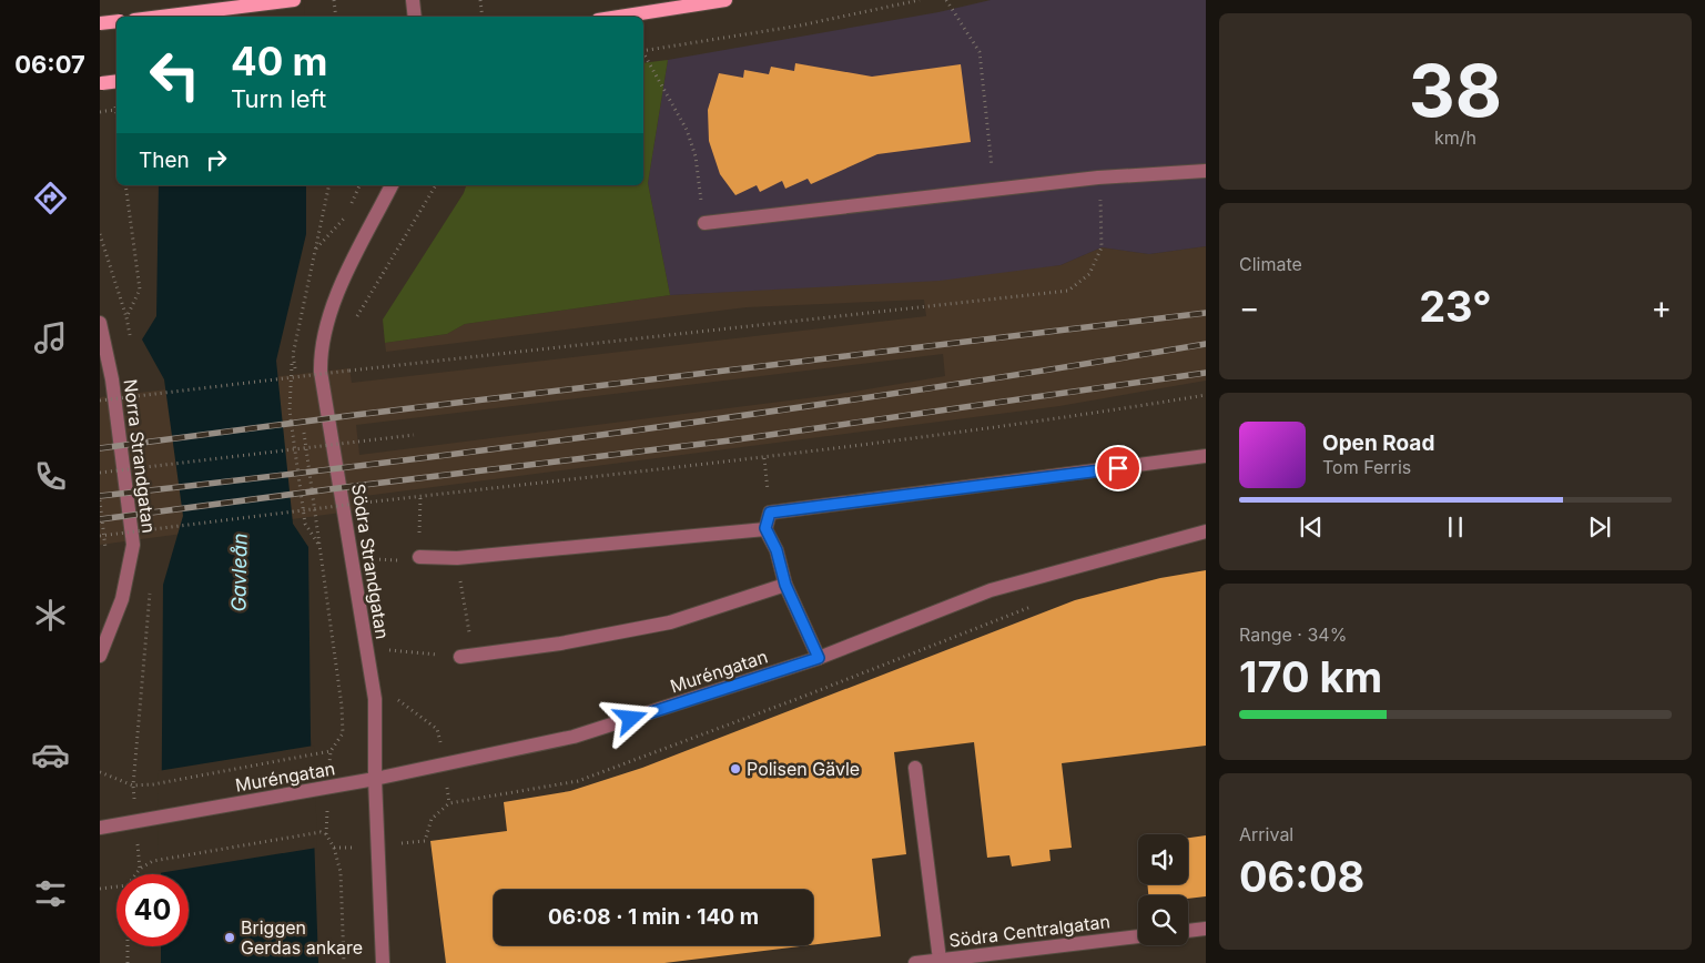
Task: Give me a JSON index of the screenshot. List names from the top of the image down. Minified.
{"streets":{"street":["Norra Strandgatan","Södra Strandgatan","Muréngatan","Södra Centralgatan"]},"crossings":[["Södra Strandgatan","Muréngatan"]],"water":["Gavleån"],"places":["Polisen Gävle","Briggen Gerdas ankare"],"page":{"tabs":"06:07","tile":[["38","km/h"],"Climate",["Range · 34%","170 km"],["Arrival","06:08"]],"turn":["40 m","Turn left"],"then":"Then","heat":["−","23°","+"],"song":["Open Road","Tom Ferris"],"limit":"40","trip":"06:08 · 1 min · 140 m"}}
